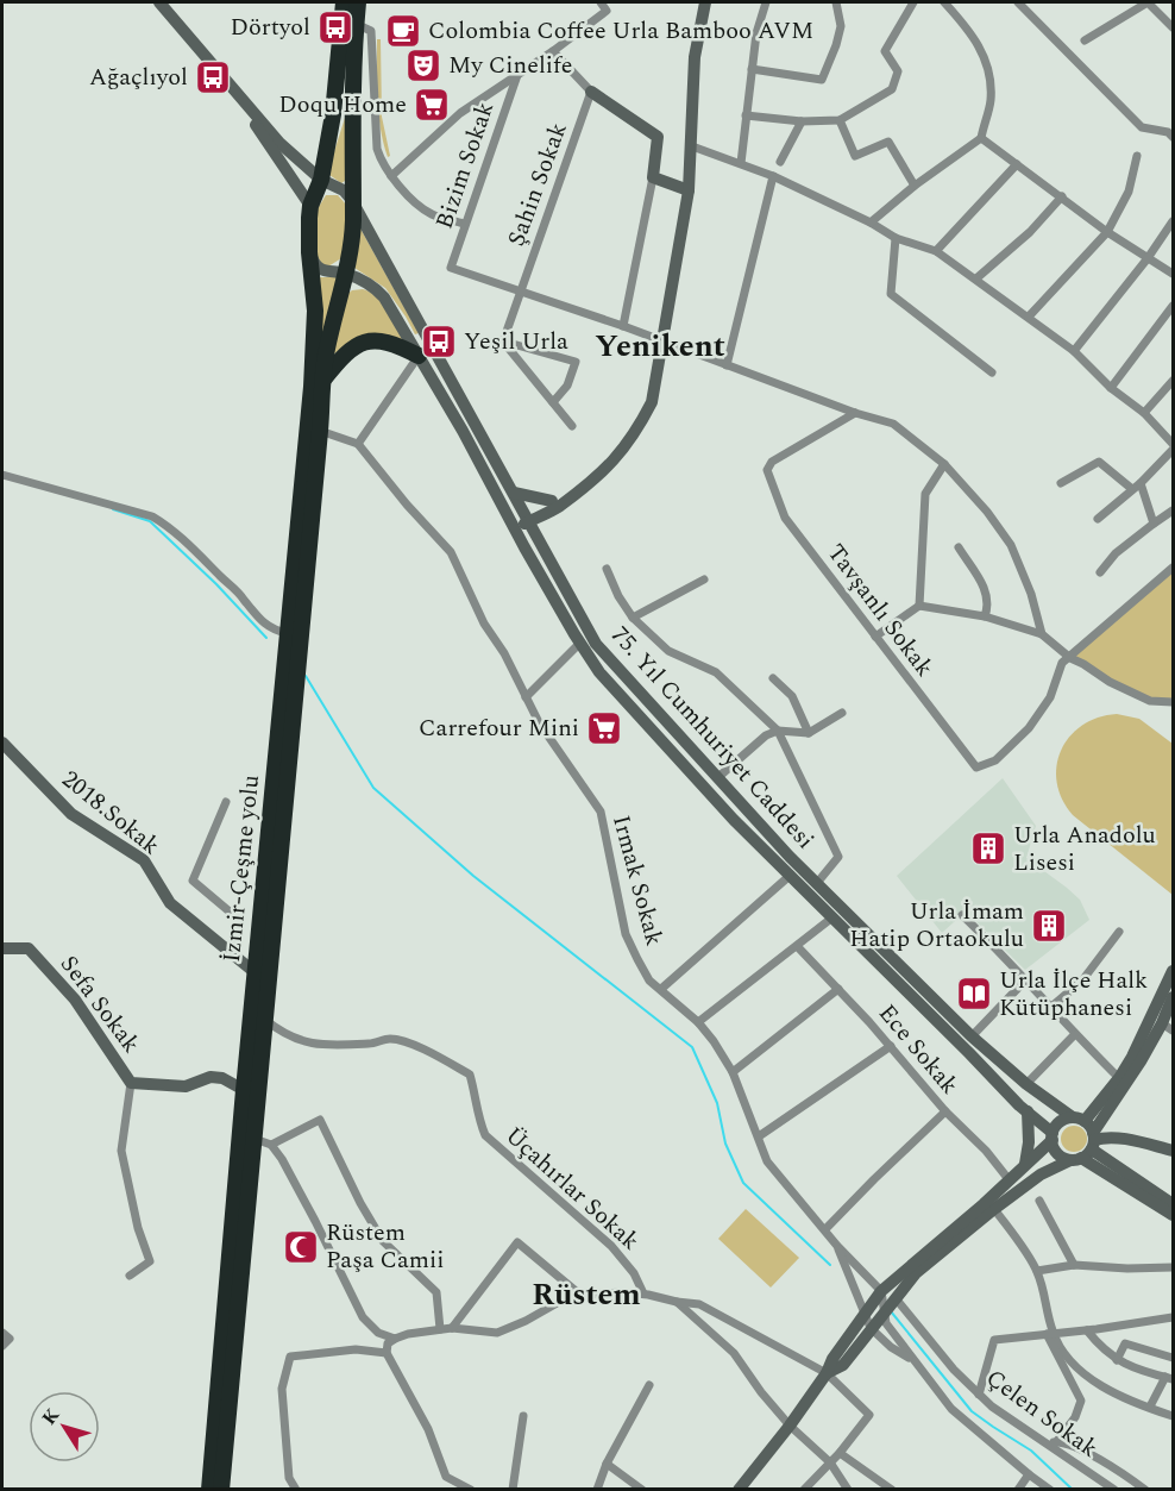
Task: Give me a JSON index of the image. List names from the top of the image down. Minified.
{"streets":{"highway":["İzmir-Çeşme yolu"],"street":["Bizim Sokak","Şahin Sokak","Tavşanlı Sokak","75. Yıl Cumhuriyet Caddesi","2018.Sokak","Irmak Sokak","Sefa Sokak","Ece Sokak","Üçahırlar Sokak","Çelen Sokak"]},"crossings":[["Bizim Sokak","Şahin Sokak"],["75. Yıl Cumhuriyet Caddesi","İzmir-Çeşme yolu"],["2018.Sokak","İzmir-Çeşme yolu"],["İzmir-Çeşme yolu","Sefa Sokak"],["İzmir-Çeşme yolu","Üçahırlar Sokak"]],"districts":["Yenikent","Rüstem"],"places":{"bus stop":["Dörtyol","Ağaçlıyol","Yeşil Urla"],"cafe":["Colombia Coffee Urla Bamboo AVM"],"theatre":["My Cinelife"],"supermarket":["Doqu Home","Carrefour Mini"],"building":["Urla Anadolu Lisesi","Urla İmam Hatip Ortaokulu"],"library":["Urla İlçe Halk Kütüphanesi"],"mosque":["Rüstem Paşa Camii"]},"north":"top left"}
